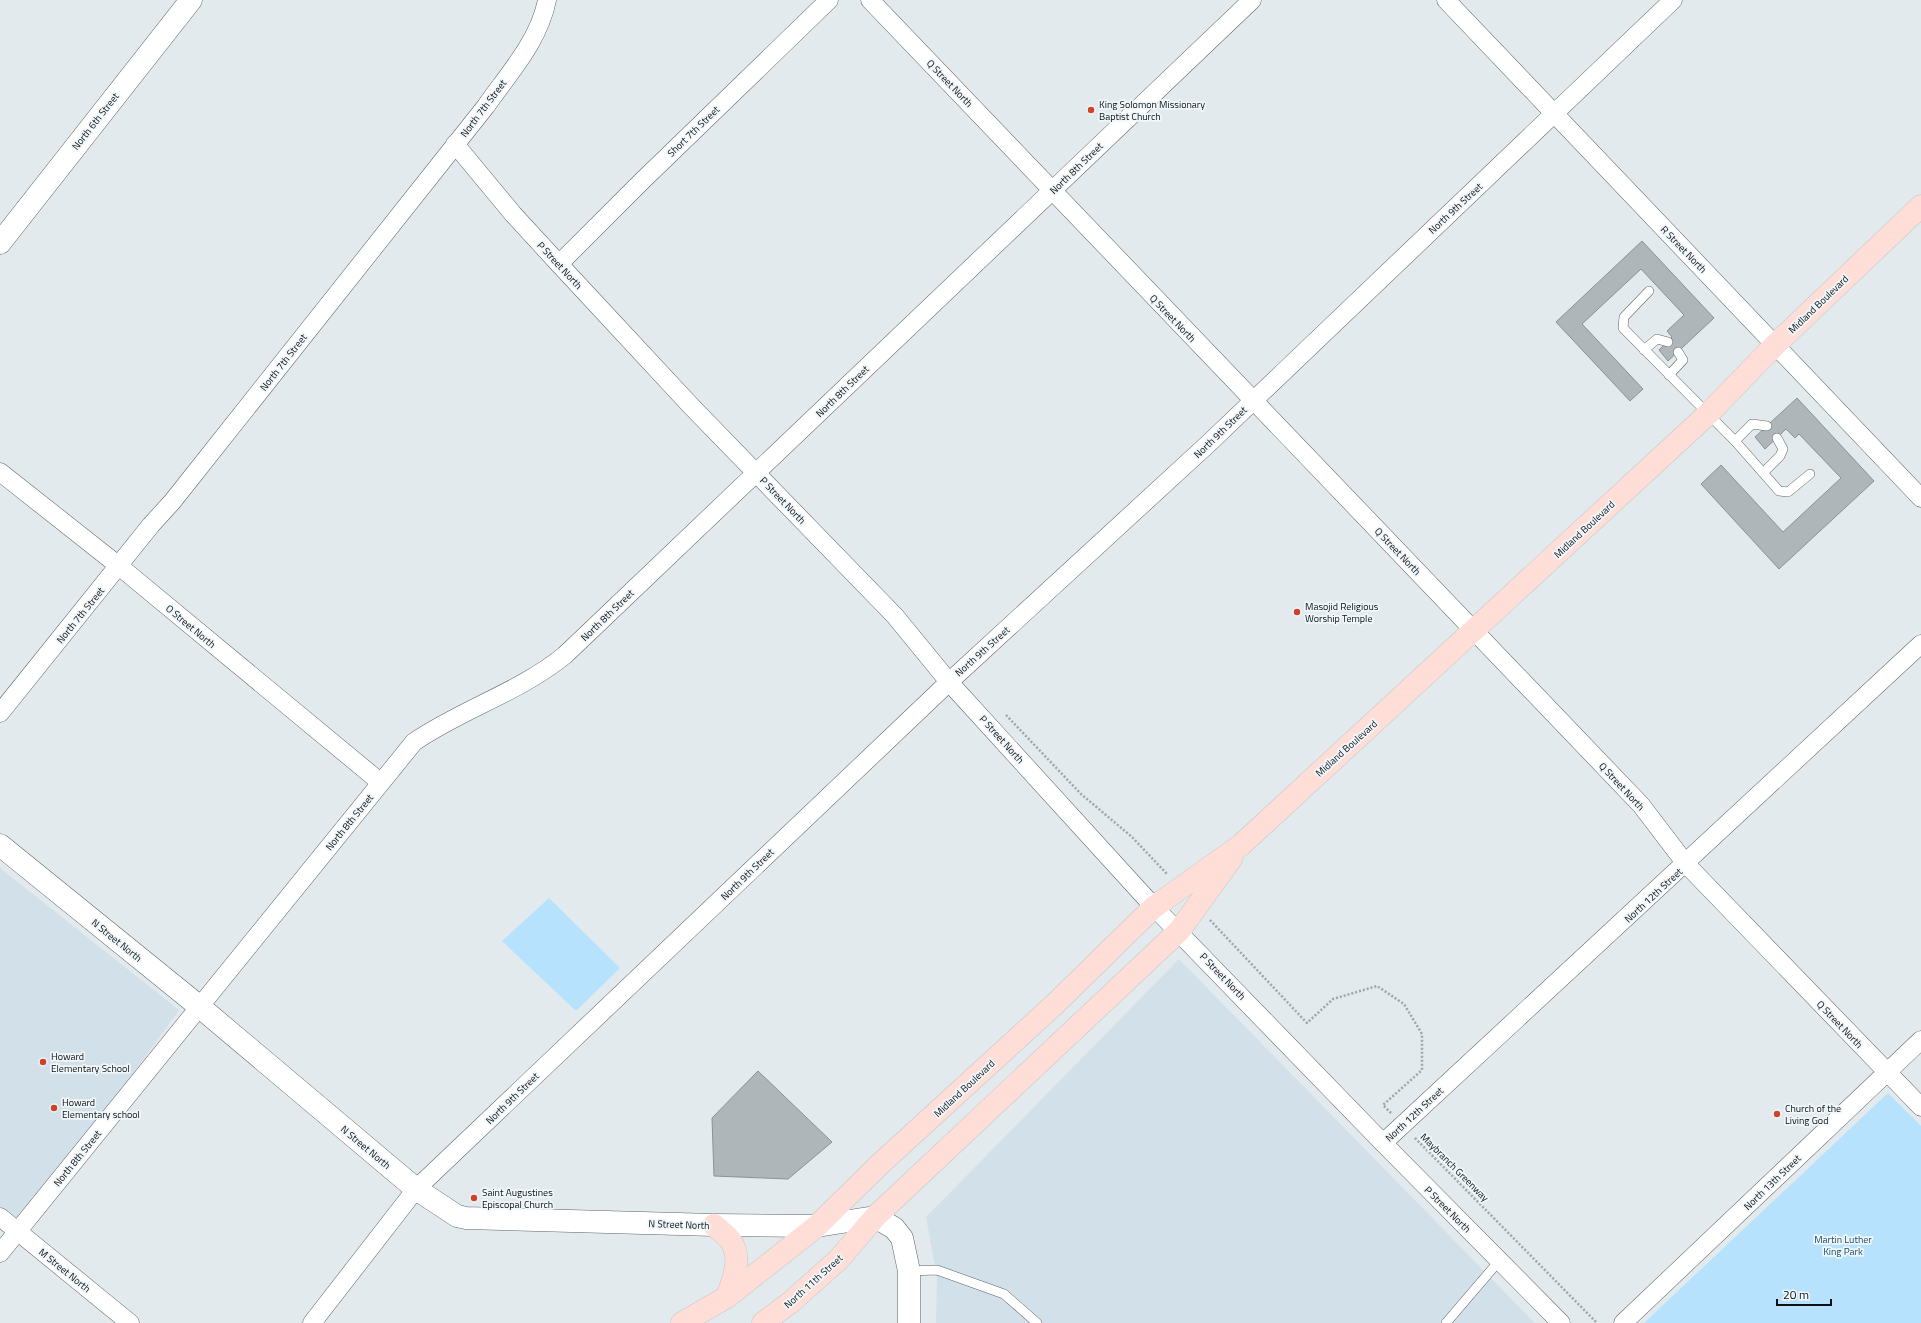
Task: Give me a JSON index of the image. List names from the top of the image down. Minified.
{"streets":{"main road":["Midland Boulevard","North 11th Street"],"street":["Q Street North","North 7th Street","North 6th Street","Short 7th Street","North 8th Street","North 9th Street","R Street North","P Street North","O Street North","North 12th Street","N Street North","North 13th Street","M Street North"],"path":["Maybranch Greenway"]},"crossings":[["Q Street North","North 8th Street"],["Q Street North","North 9th Street"],["Q Street North","Midland Boulevard"],["Q Street North","North 12th Street"],["Q Street North","North 13th Street"],["North 7th Street","P Street North"],["North 7th Street","O Street North"],["Short 7th Street","P Street North"],["North 8th Street","P Street North"],["North 8th Street","O Street North"],["North 8th Street","N Street North"],["North 8th Street","M Street North"],["North 9th Street","R Street North"],["North 9th Street","P Street North"],["North 9th Street","N Street North"],["R Street North","Midland Boulevard"],["P Street North","Midland Boulevard"],["P Street North","North 12th Street"],["Midland Boulevard","N Street North"],["Midland Boulevard","North 11th Street"],["North 12th Street","Maybranch Greenway"],["N Street North","North 11th Street"]],"parks":["Martin Luther King Park"],"places":["King Solomon Missionary Baptist Church","Masojid Religious Worship Temple","Howard Elementary School","Howard Elementary school","Church of the Living God","Saint Augustines Episcopal Church"],"scale_bar":"20 m"}
